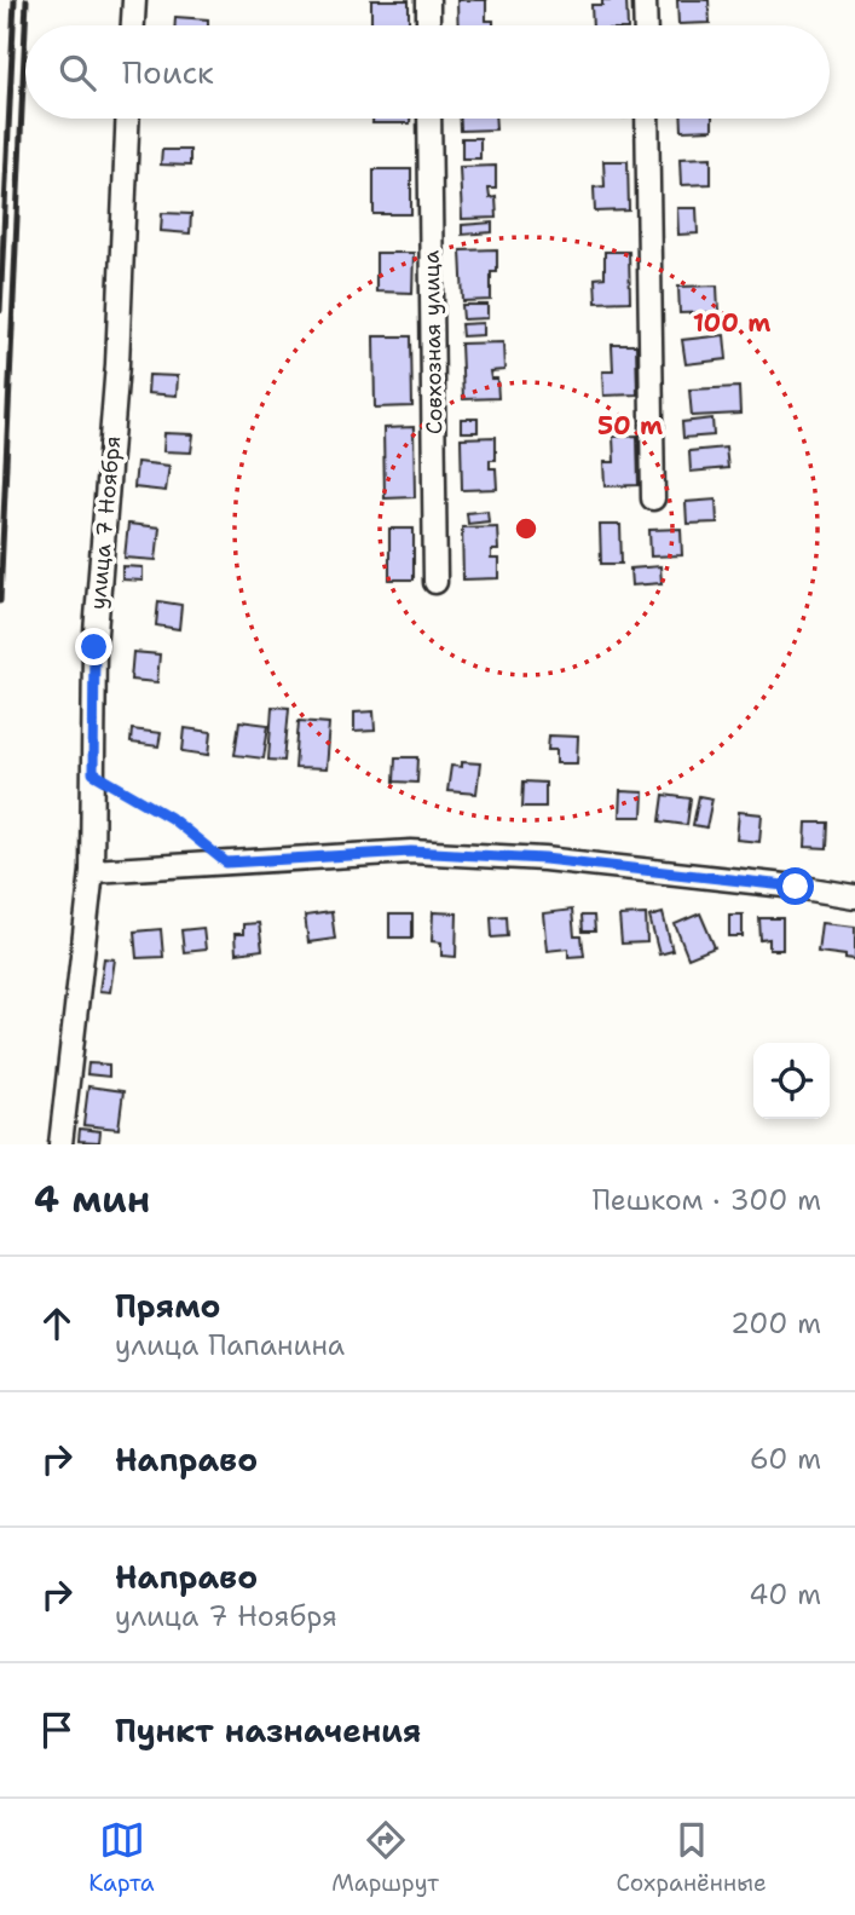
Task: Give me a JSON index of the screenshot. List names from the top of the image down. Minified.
{"streets":{"street":["Совхозная улица","улица 7 Ноября"]},"page":{"search":"Поиск","heading":["4 мин","Пешком · 300 m"],"list":[["Прямо","улица Папанина","200 m"],["Направо","60 m"],["Направо","улица 7 Ноября","40 m"],"Пункт назначения"],"nav":["Карта","Маршрут","Сохранённые"]},"rings":["100 m","50 m"]}
